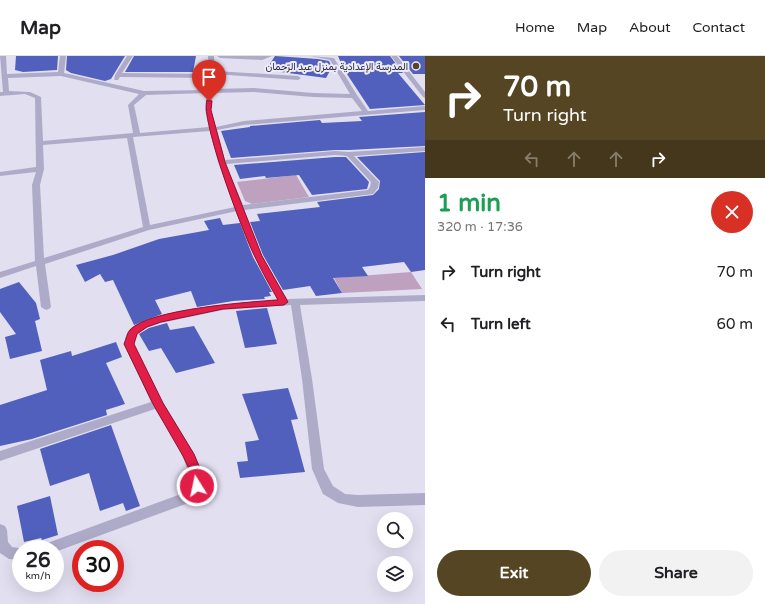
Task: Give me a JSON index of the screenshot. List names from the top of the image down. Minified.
{"places":["المدرسة الإعدادية بمنزل عبد الرّحمان"],"page":{"header":"Map","nav":["Home","Map","About","Contact"],"turn":["70 m","Turn right"],"heading":["1 min","320 m · 17:36"],"list":[{"name":"Turn right","value":"70 m"},{"name":"Turn left","value":"60 m"}],"speed":"26 km/h","limit":"30","buttons":["Exit","Share"]}}
